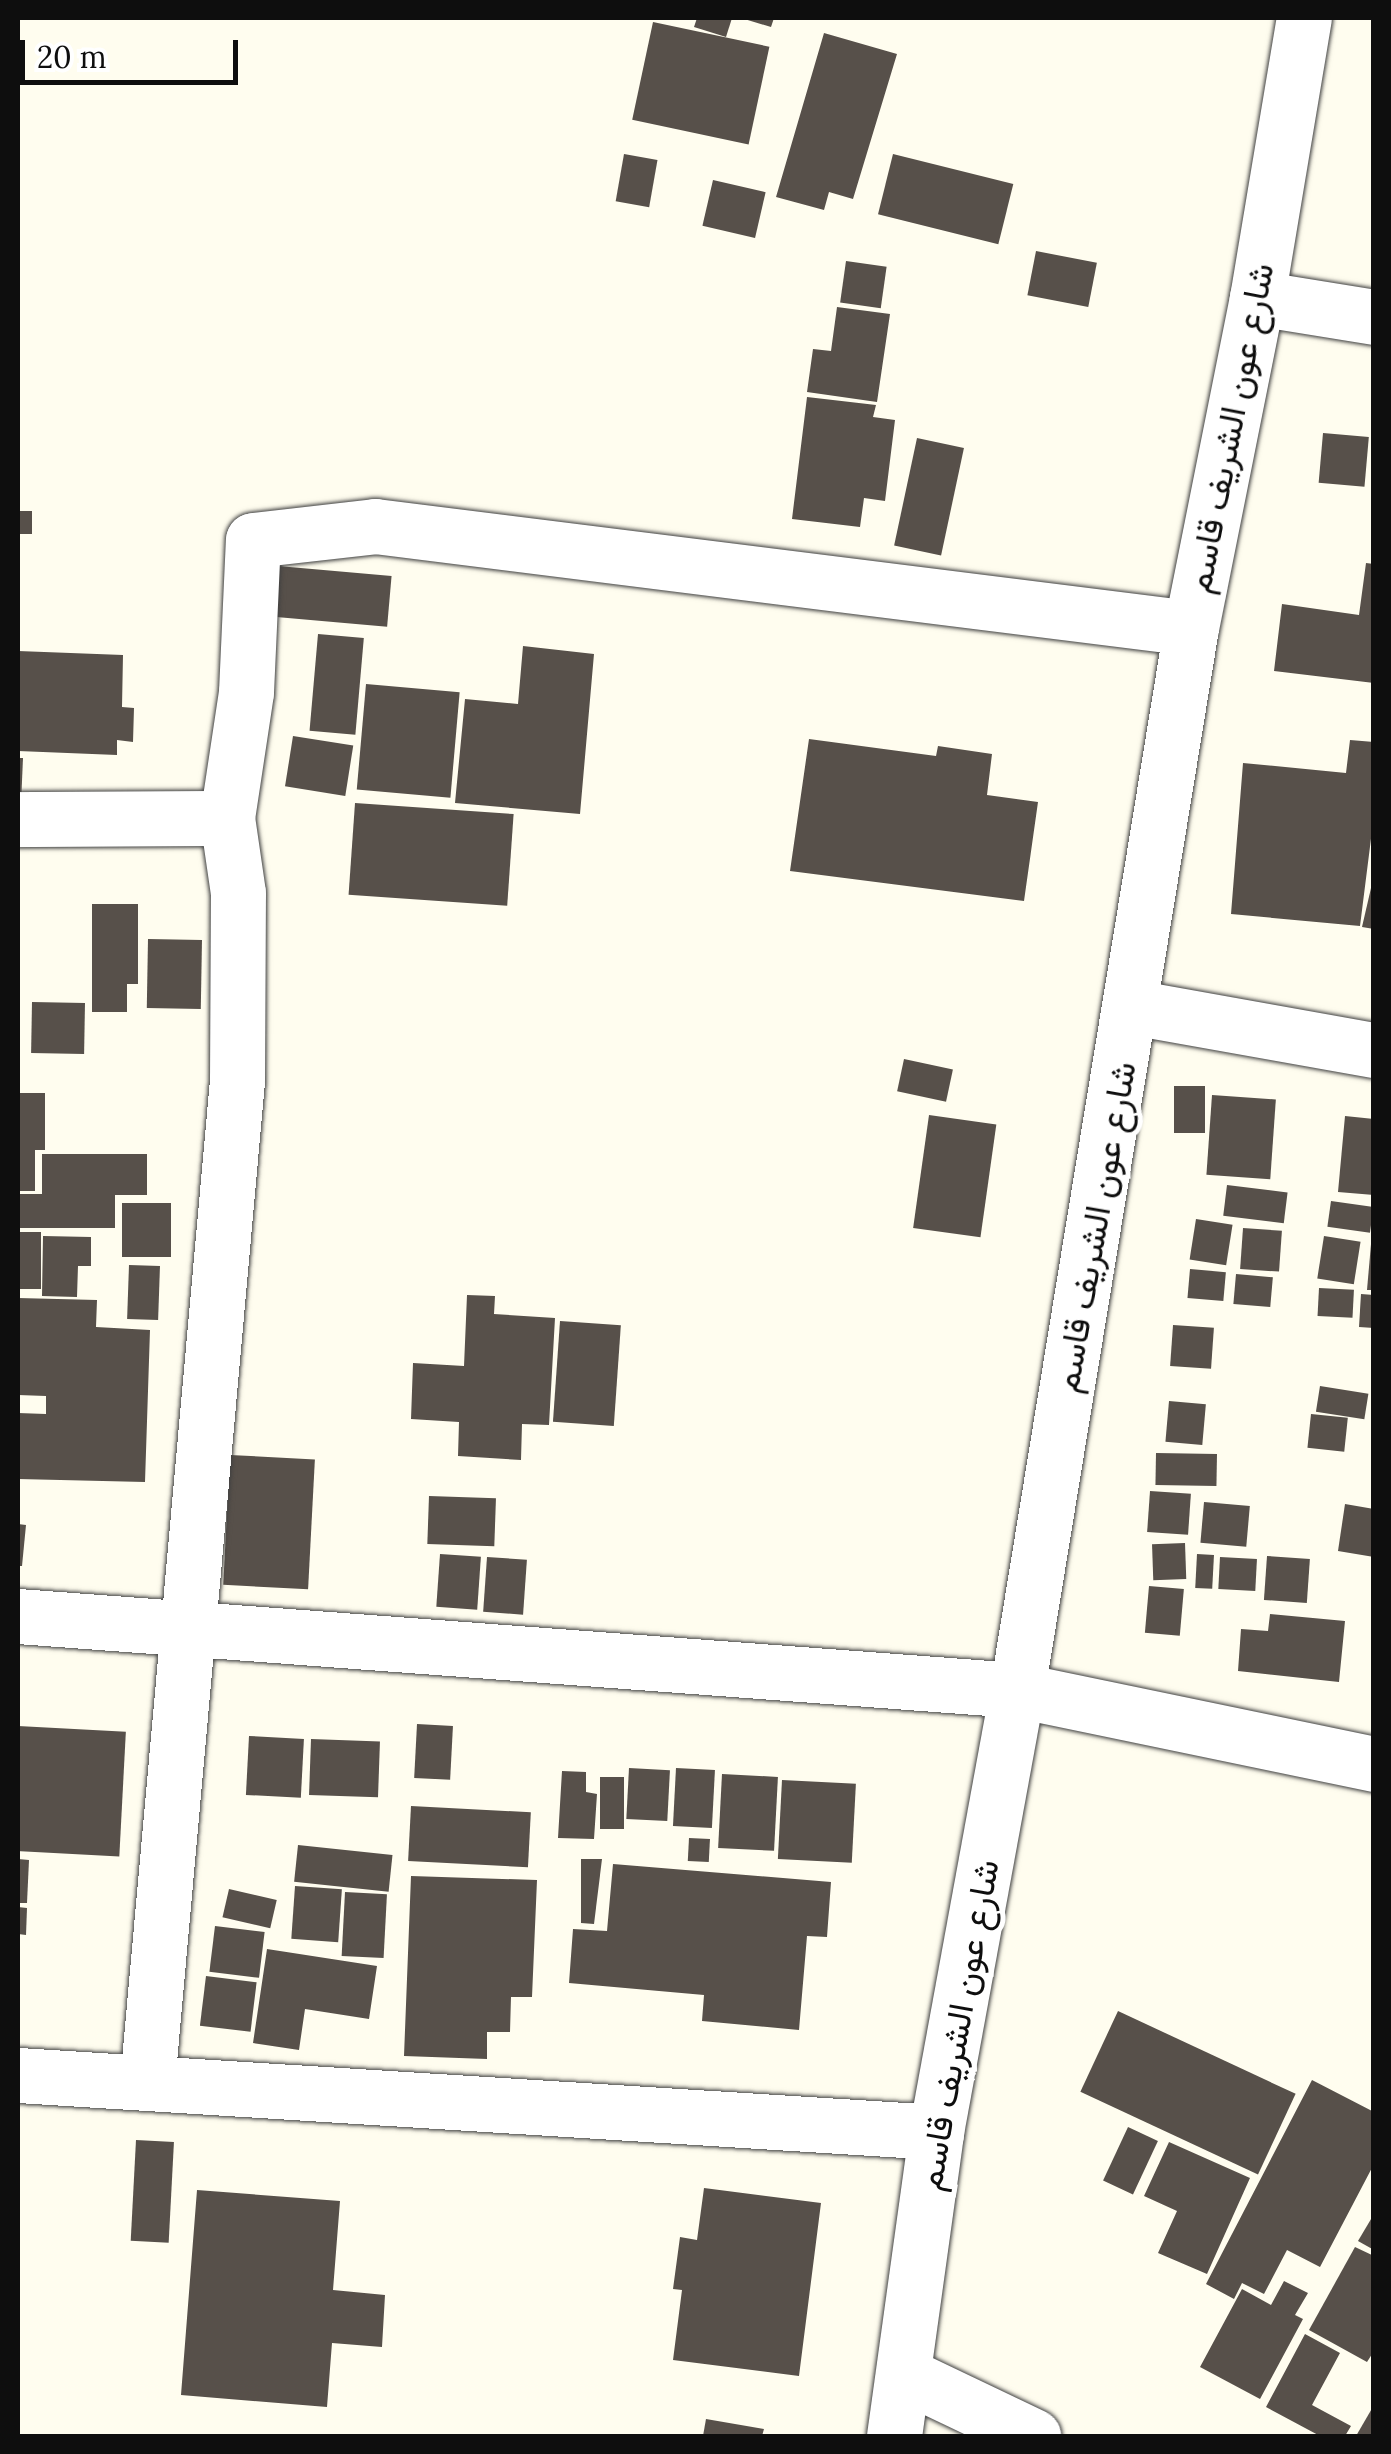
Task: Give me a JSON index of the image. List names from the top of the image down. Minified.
{"streets":{"street":["شارع عون الشريف قاسم"]},"scale_bar":"20 m"}
